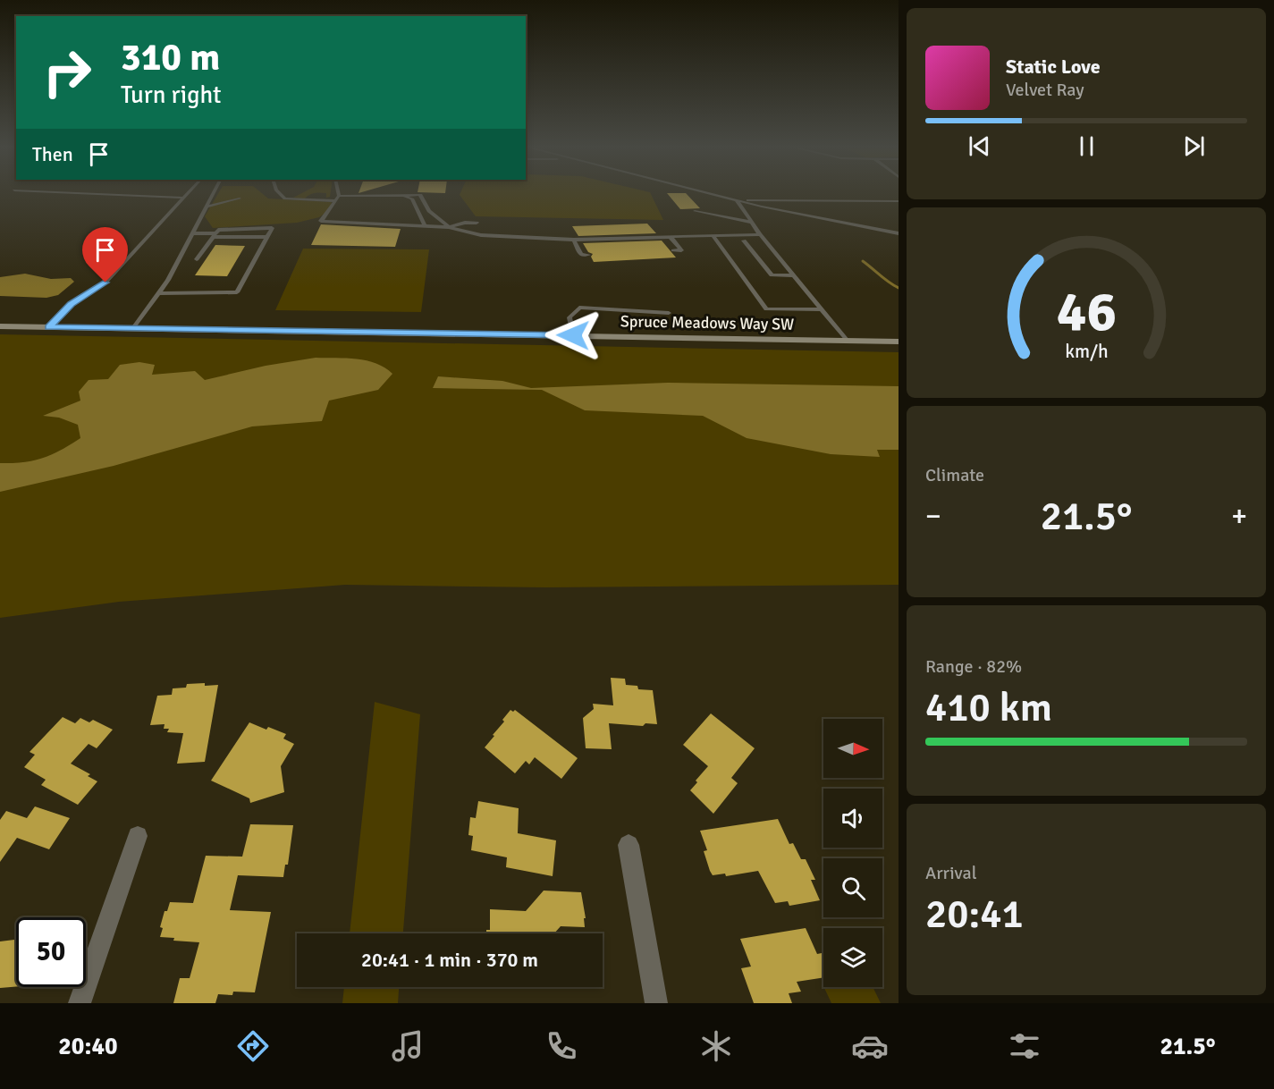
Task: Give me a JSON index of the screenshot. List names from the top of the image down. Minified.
{"streets":{"main road":["Spruce Meadows Way SW"]},"north":"right","page":{"turn":["310 m","Turn right"],"song":["Static Love","Velvet Ray"],"then":"Then","tile":["Climate",["Range · 82%","410 km"],["Arrival","20:41"]],"heat":["−","21.5°","+"],"limit":"50","trip":"20:41 · 1 min · 370 m","tabs":["20:40","21.5°"],"gauge":["46","km/h"]}}
